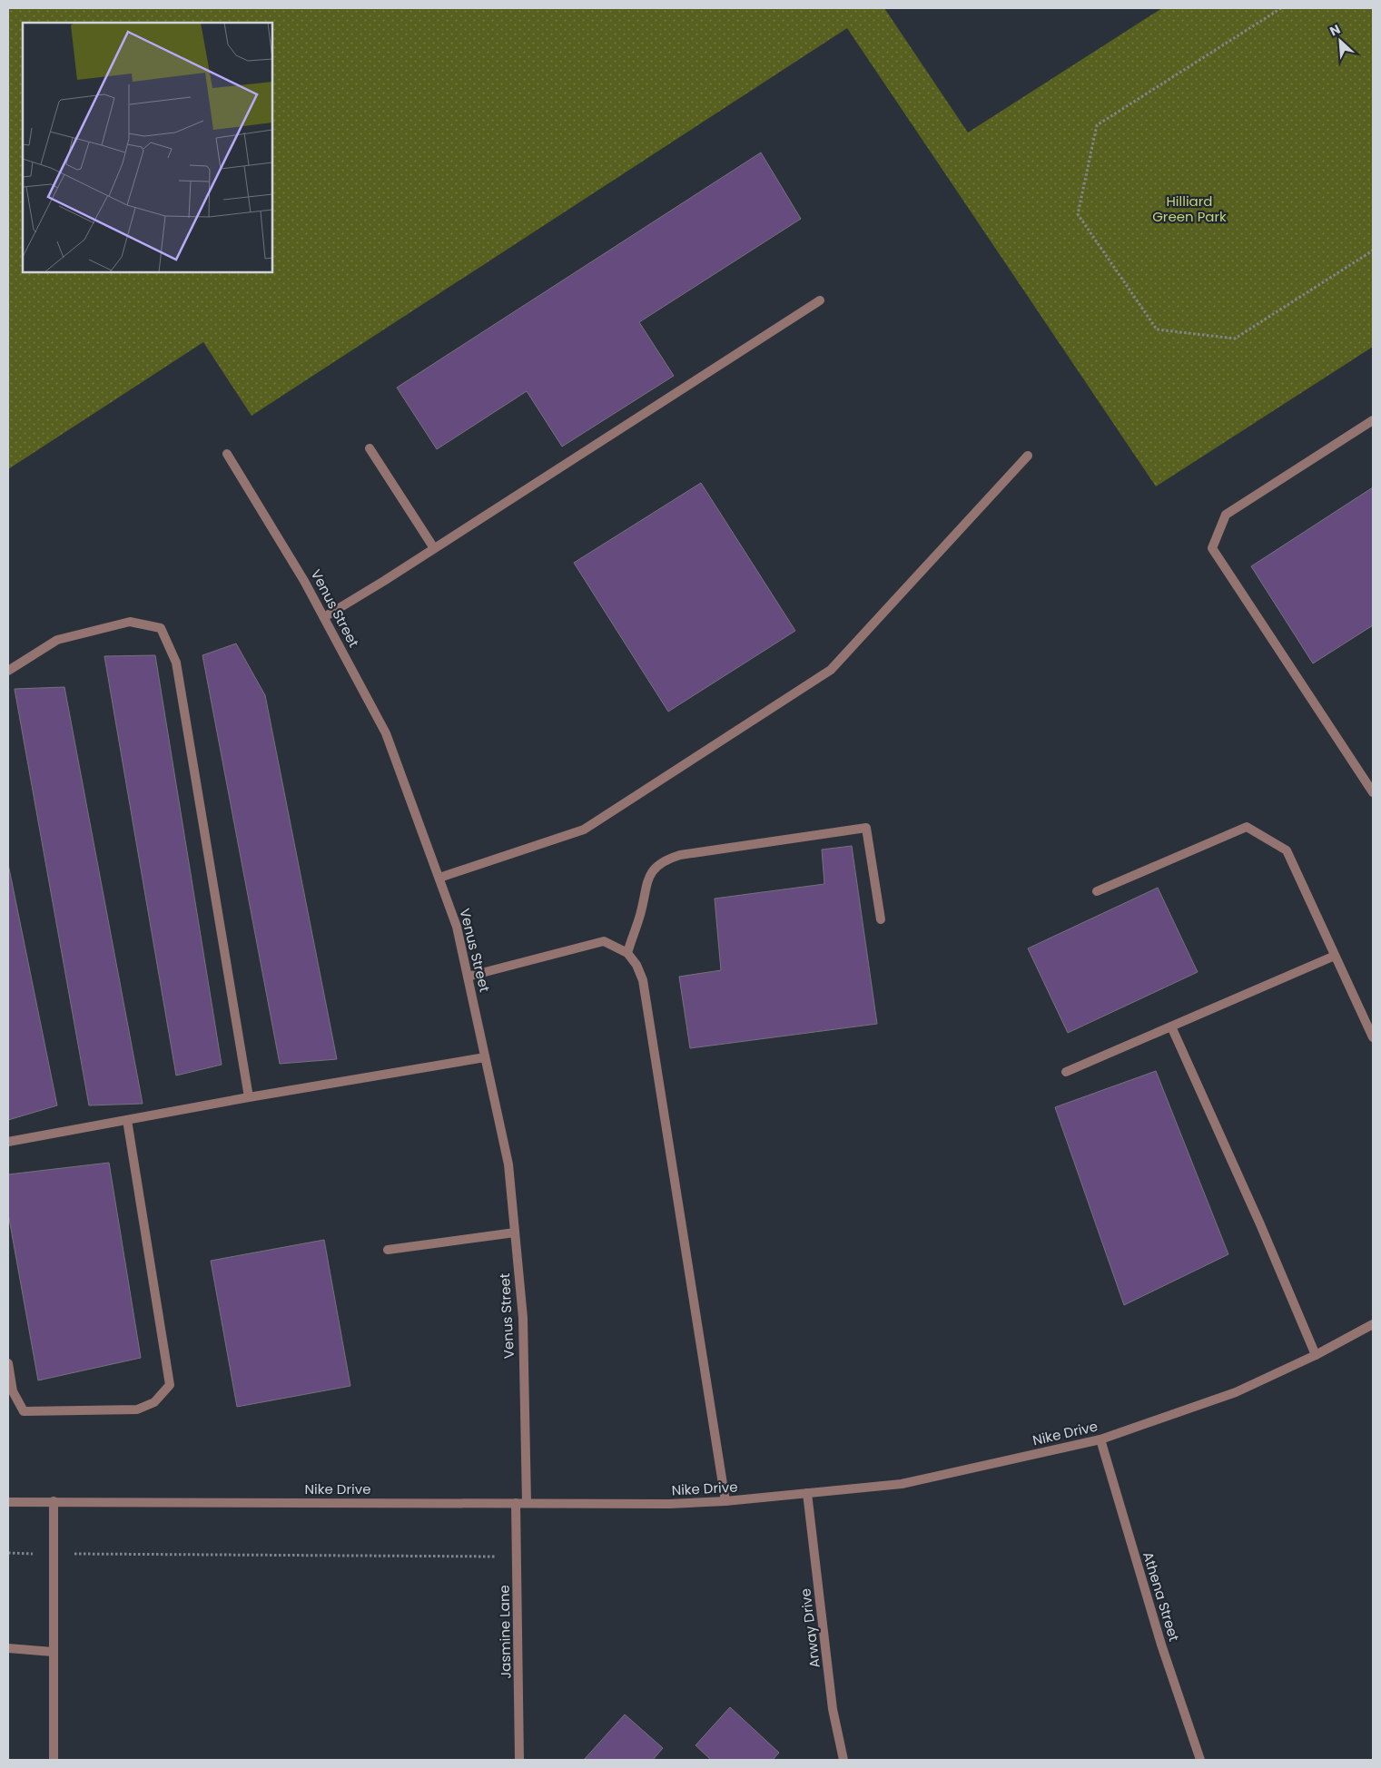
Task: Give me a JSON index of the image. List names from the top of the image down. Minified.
{"streets":{"street":["Venus Street","Nike Drive","Athena Street","Arway Drive","Jasmine Lane"]},"crossings":[["Venus Street","Nike Drive"],["Nike Drive","Athena Street"],["Nike Drive","Arway Drive"],["Nike Drive","Jasmine Lane"]],"parks":["Hilliard Green Park"],"north":"top left"}
